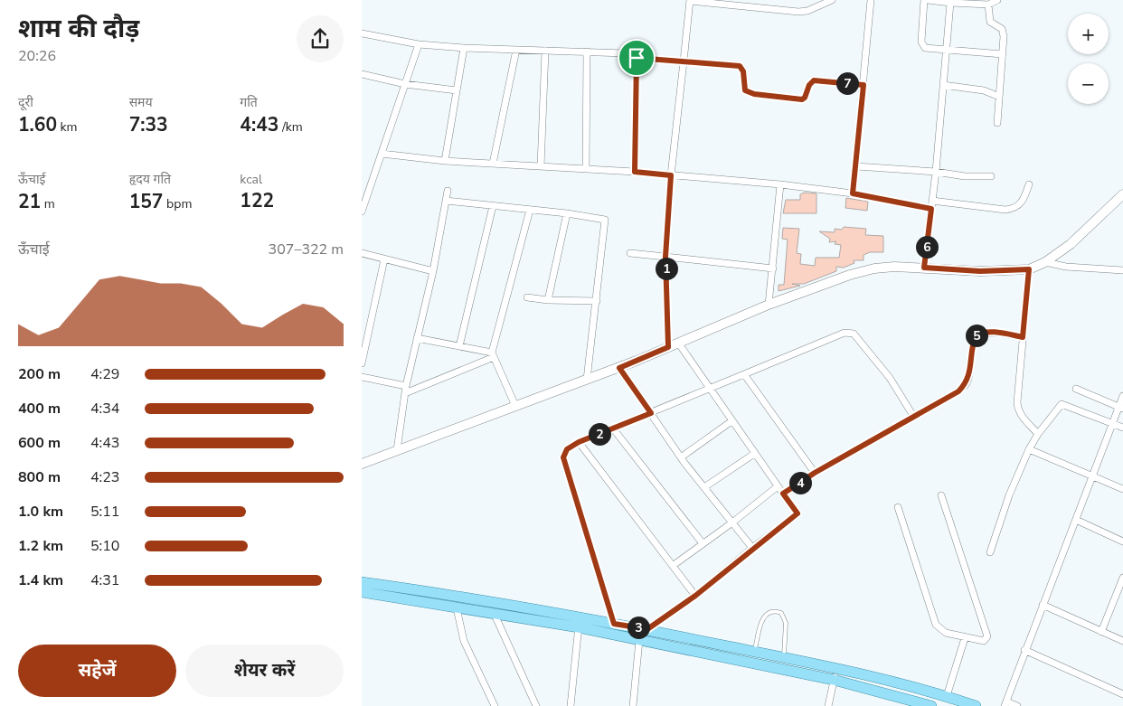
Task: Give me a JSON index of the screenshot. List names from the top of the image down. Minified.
{"page":{"heading":["शाम की दौड़","20:26"],"map_buttons":["+","−"],"pins":["7","6","1","5","2","4","3"],"stats":[["दूरी","1.60 km"],["समय","7:33"],["गति","4:43 /km"],["ऊँचाई","21 m"],["हृदय गति","157 bpm"],["kcal","122"]],"chart":["ऊँचाई","307–322 m"],"list":[{"name":"200 m","note":"4:29"},{"name":"400 m","note":"4:34"},{"name":"600 m","note":"4:43"},{"name":"800 m","note":"4:23"},{"name":"1.0 km","note":"5:11"},{"name":"1.2 km","note":"5:10"},{"name":"1.4 km","note":"4:31"}],"buttons":["सहेजें","शेयर करें"]}}
